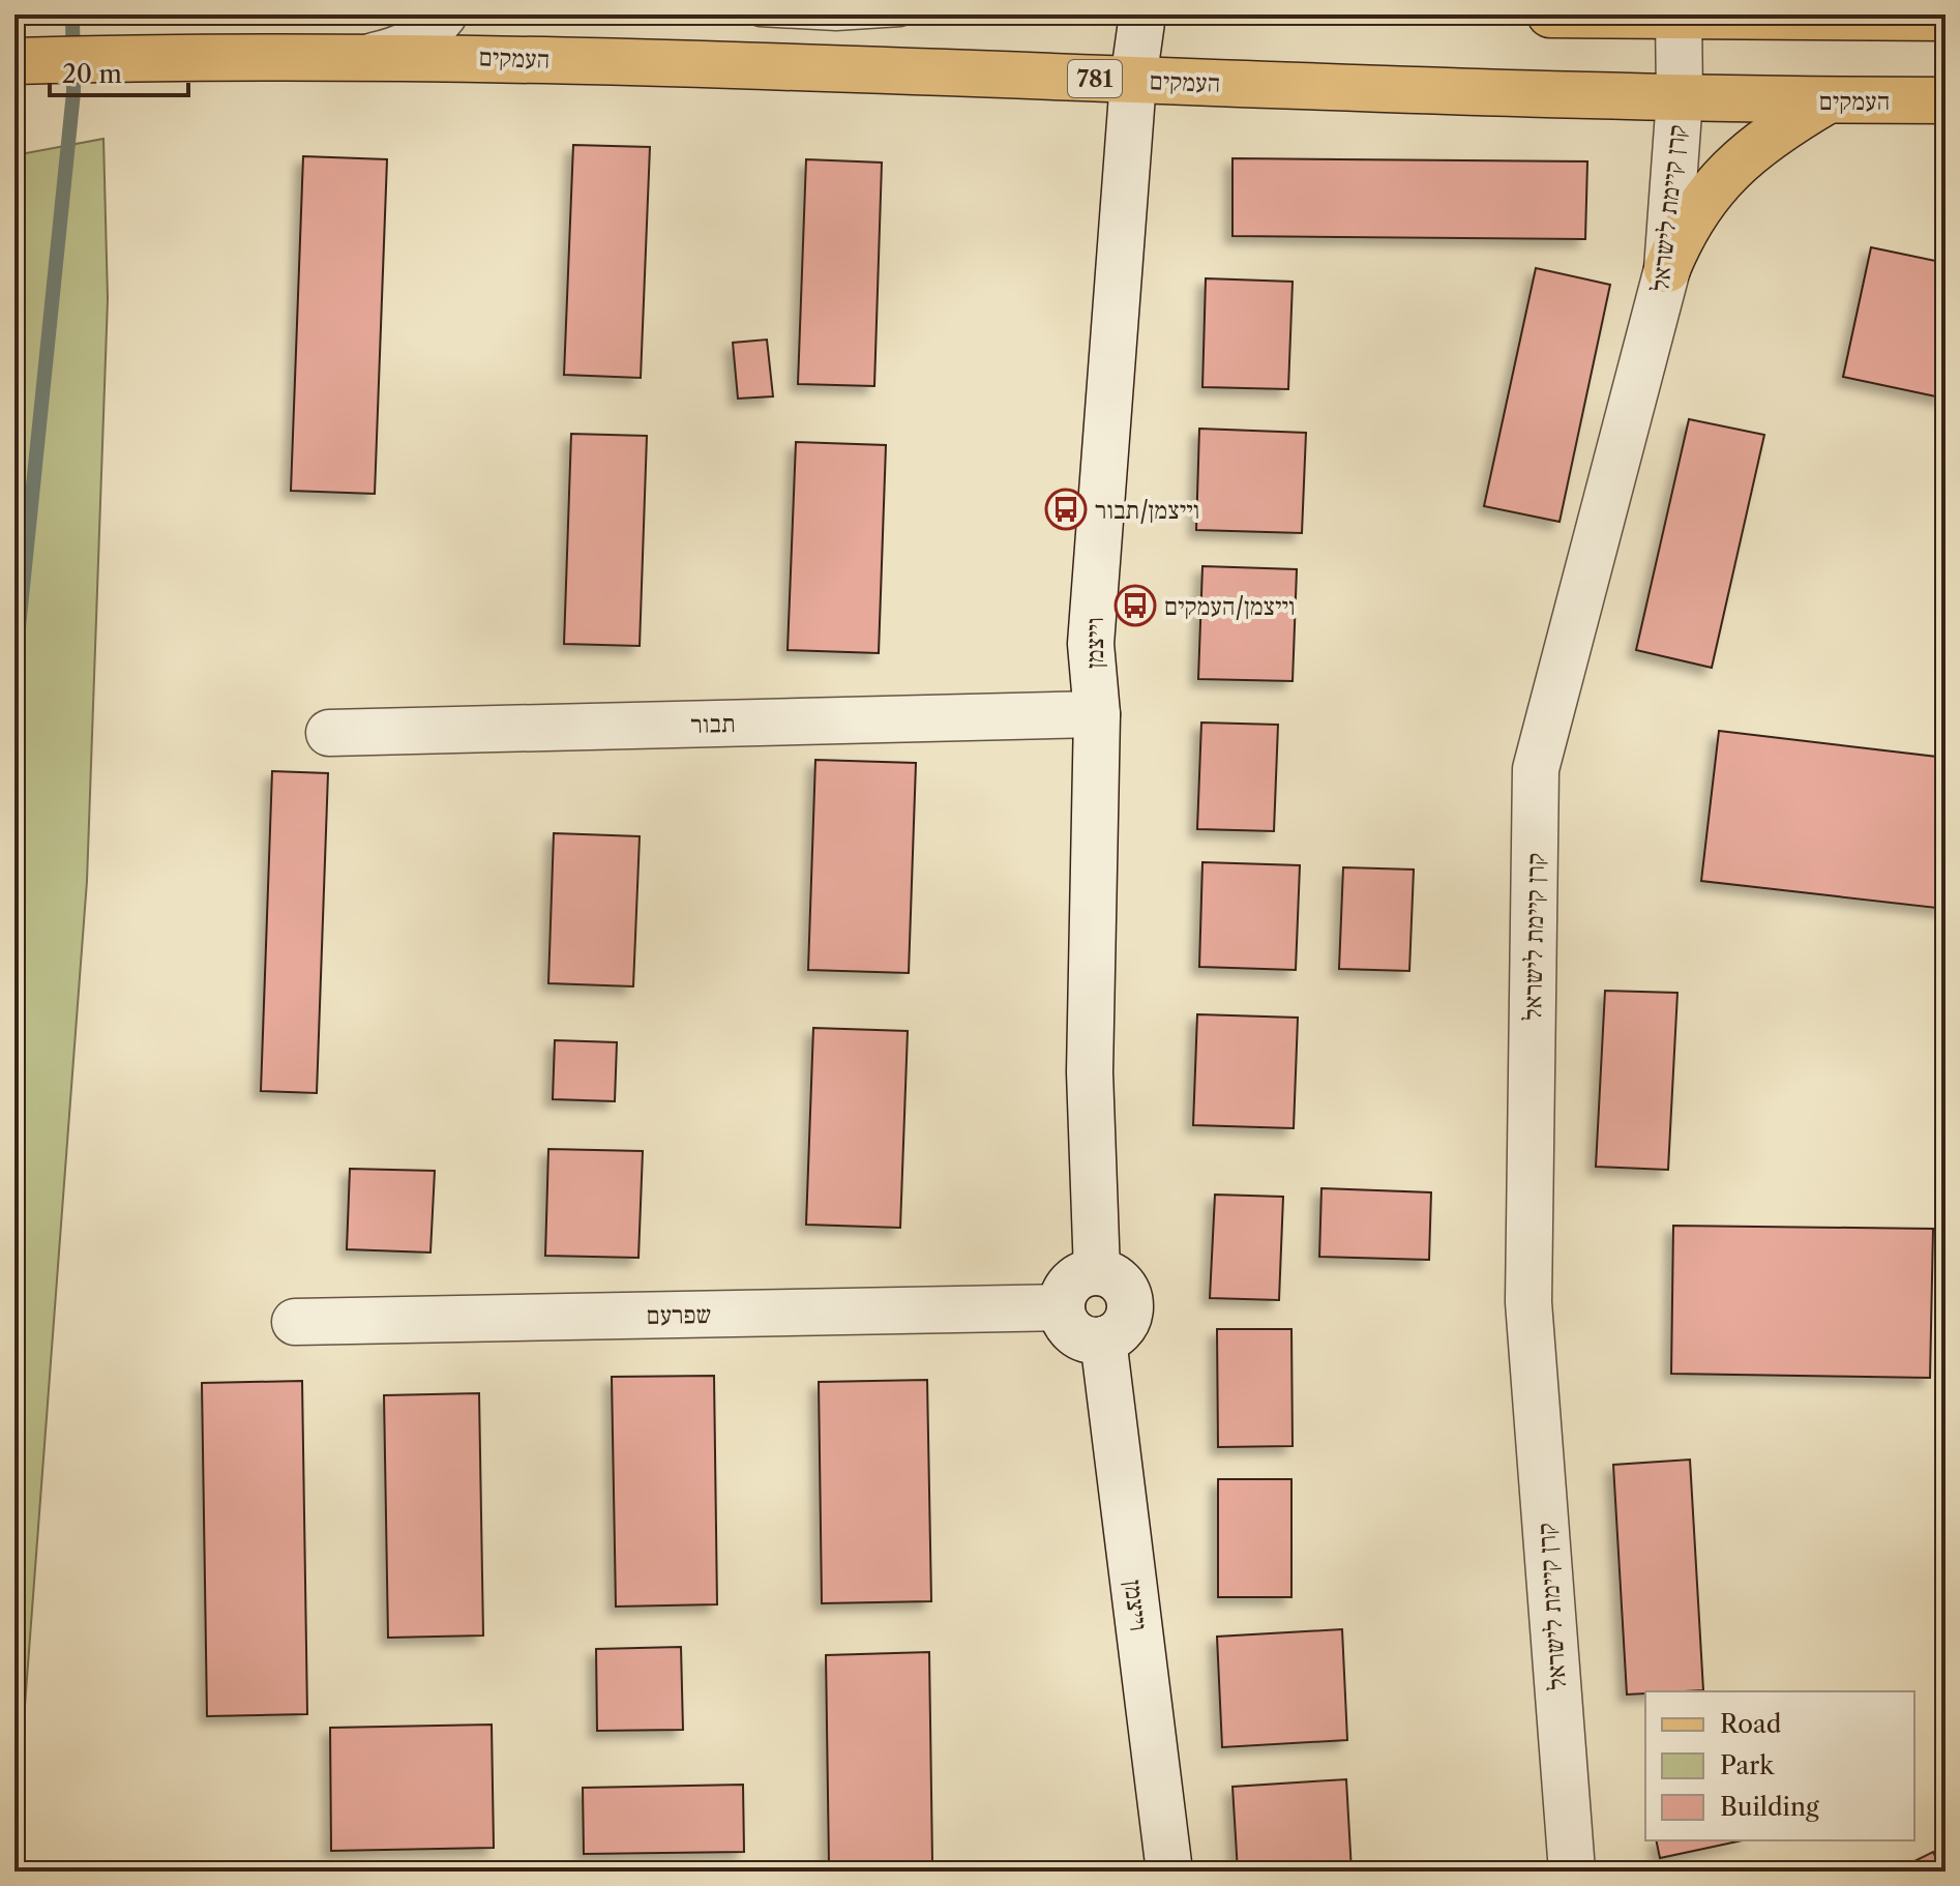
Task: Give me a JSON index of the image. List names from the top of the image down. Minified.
{"streets":{"main road":["העמקים","781"],"street":["קרן קיימת לישראל","וייצמן","תבור","שפרעם"]},"crossings":[["העמקים","781"],["העמקים","קרן קיימת לישראל"],["העמקים","וייצמן"],["וייצמן","תבור"],["וייצמן","שפרעם"]],"places":{"bus stop":["וייצמן/תבור","וייצמן/העמקים"]},"legend":["Road","Park","Building"],"scale_bar":"20 m"}
